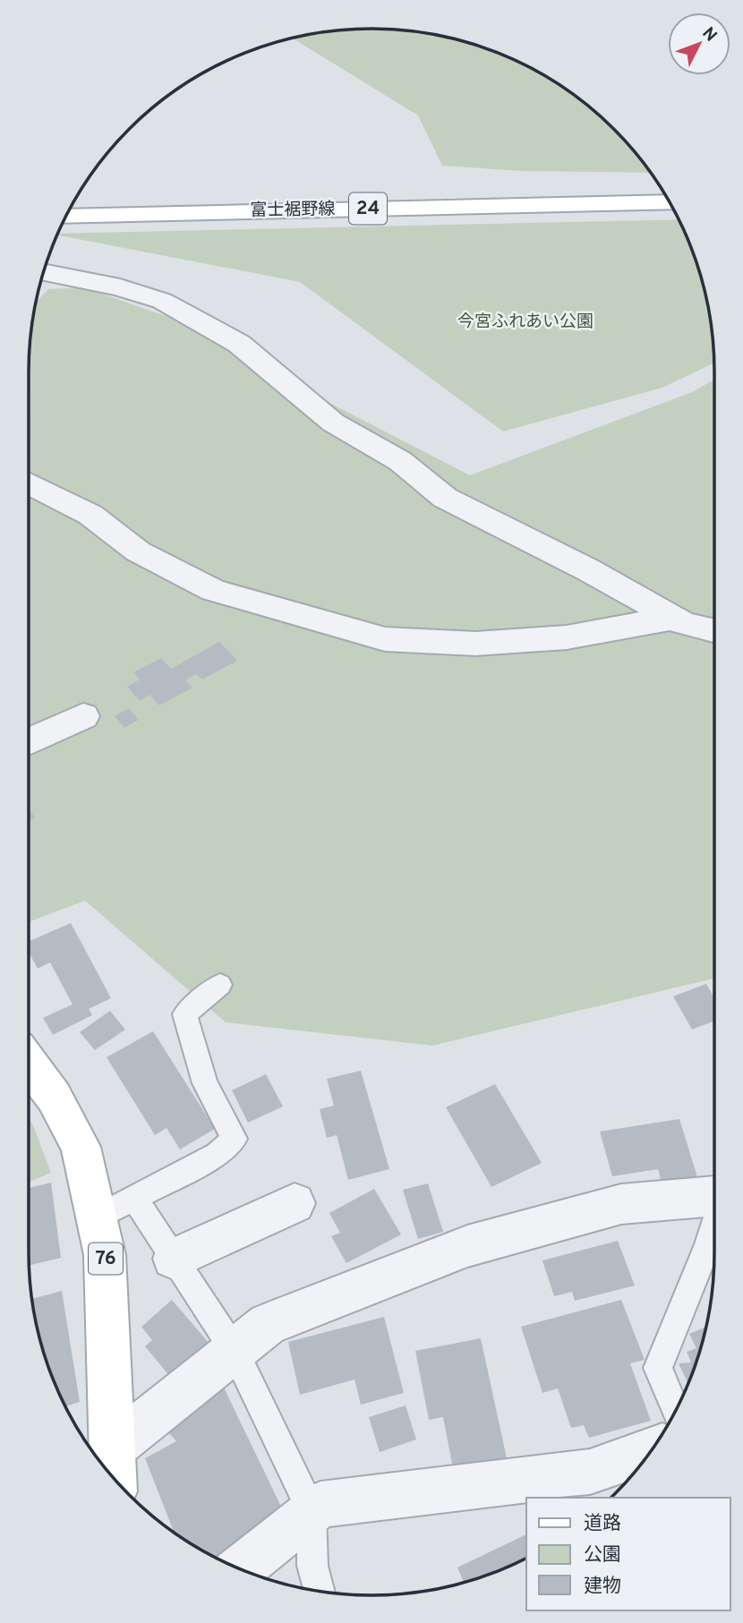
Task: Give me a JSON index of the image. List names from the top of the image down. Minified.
{"streets":{"main road":["24","富士裾野線","76"]},"parks":["今宮ふれあい公園"],"legend":["道路","公園","建物"],"north":"top right"}
